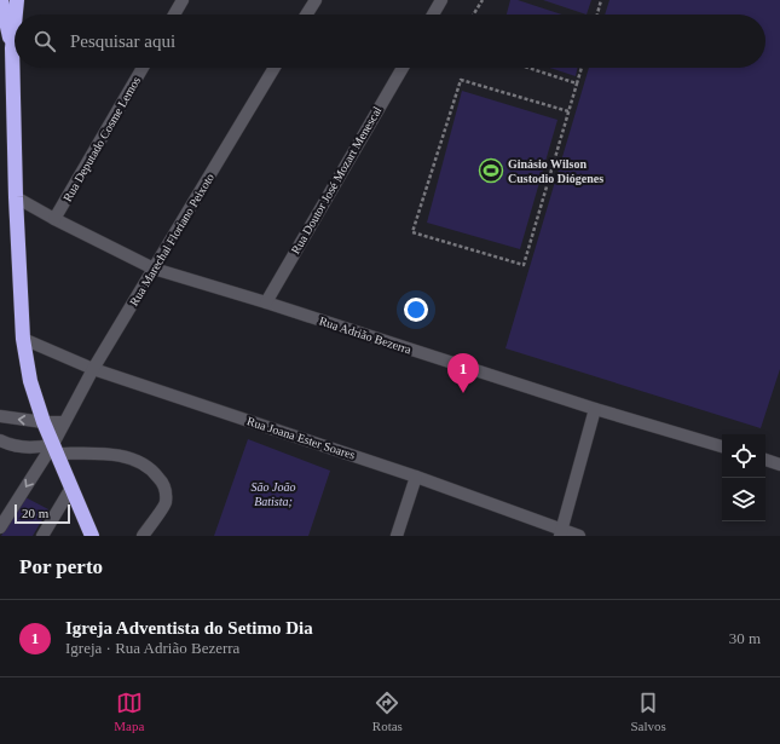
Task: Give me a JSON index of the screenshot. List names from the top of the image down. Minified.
{"streets":{"street":["Rua Deputado Cosme Lemos","Rua Doutor José Mozart Menescal","Rua Marechal Floriano Peixoto","Rua Adrião Bezerra","Rua Joana Ester Soares"]},"crossings":[["Rua Deputado Cosme Lemos","Rua Adrião Bezerra"],["Rua Doutor José Mozart Menescal","Rua Adrião Bezerra"],["Rua Marechal Floriano Peixoto","Rua Adrião Bezerra"],["Rua Marechal Floriano Peixoto","Rua Joana Ester Soares"]],"parks":["São João Batista;"],"places":{"sports":["Ginásio Wilson Custodio Diógenes"]},"scale_bar":"20 m","page":{"search":"Pesquisar aqui","pins":"1","scale":"20 m","heading":"Por perto","list":[{"mark":"1","name":"Igreja Adventista do Setimo Dia","note":"Igreja · Rua Adrião Bezerra","value":"30 m"}],"nav":["Mapa","Rotas","Salvos"]}}
